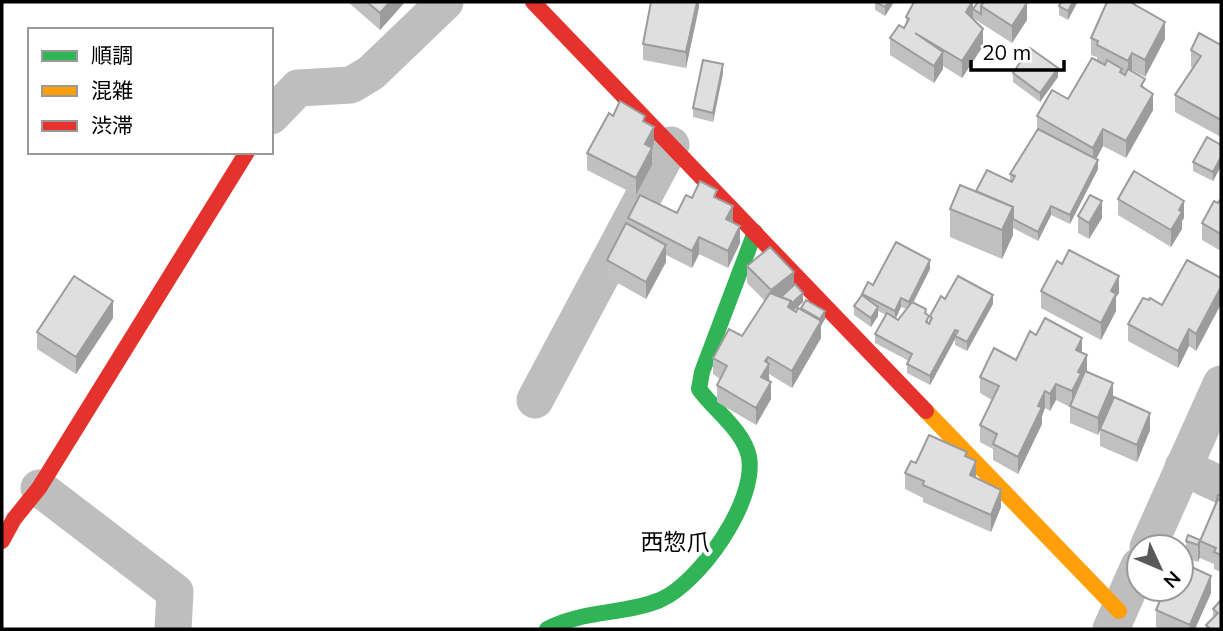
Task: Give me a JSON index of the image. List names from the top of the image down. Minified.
{"districts":["西惣爪"],"legend":["順調","混雑","渋滞"],"scale_bar":"20 m","north":"bottom right"}
